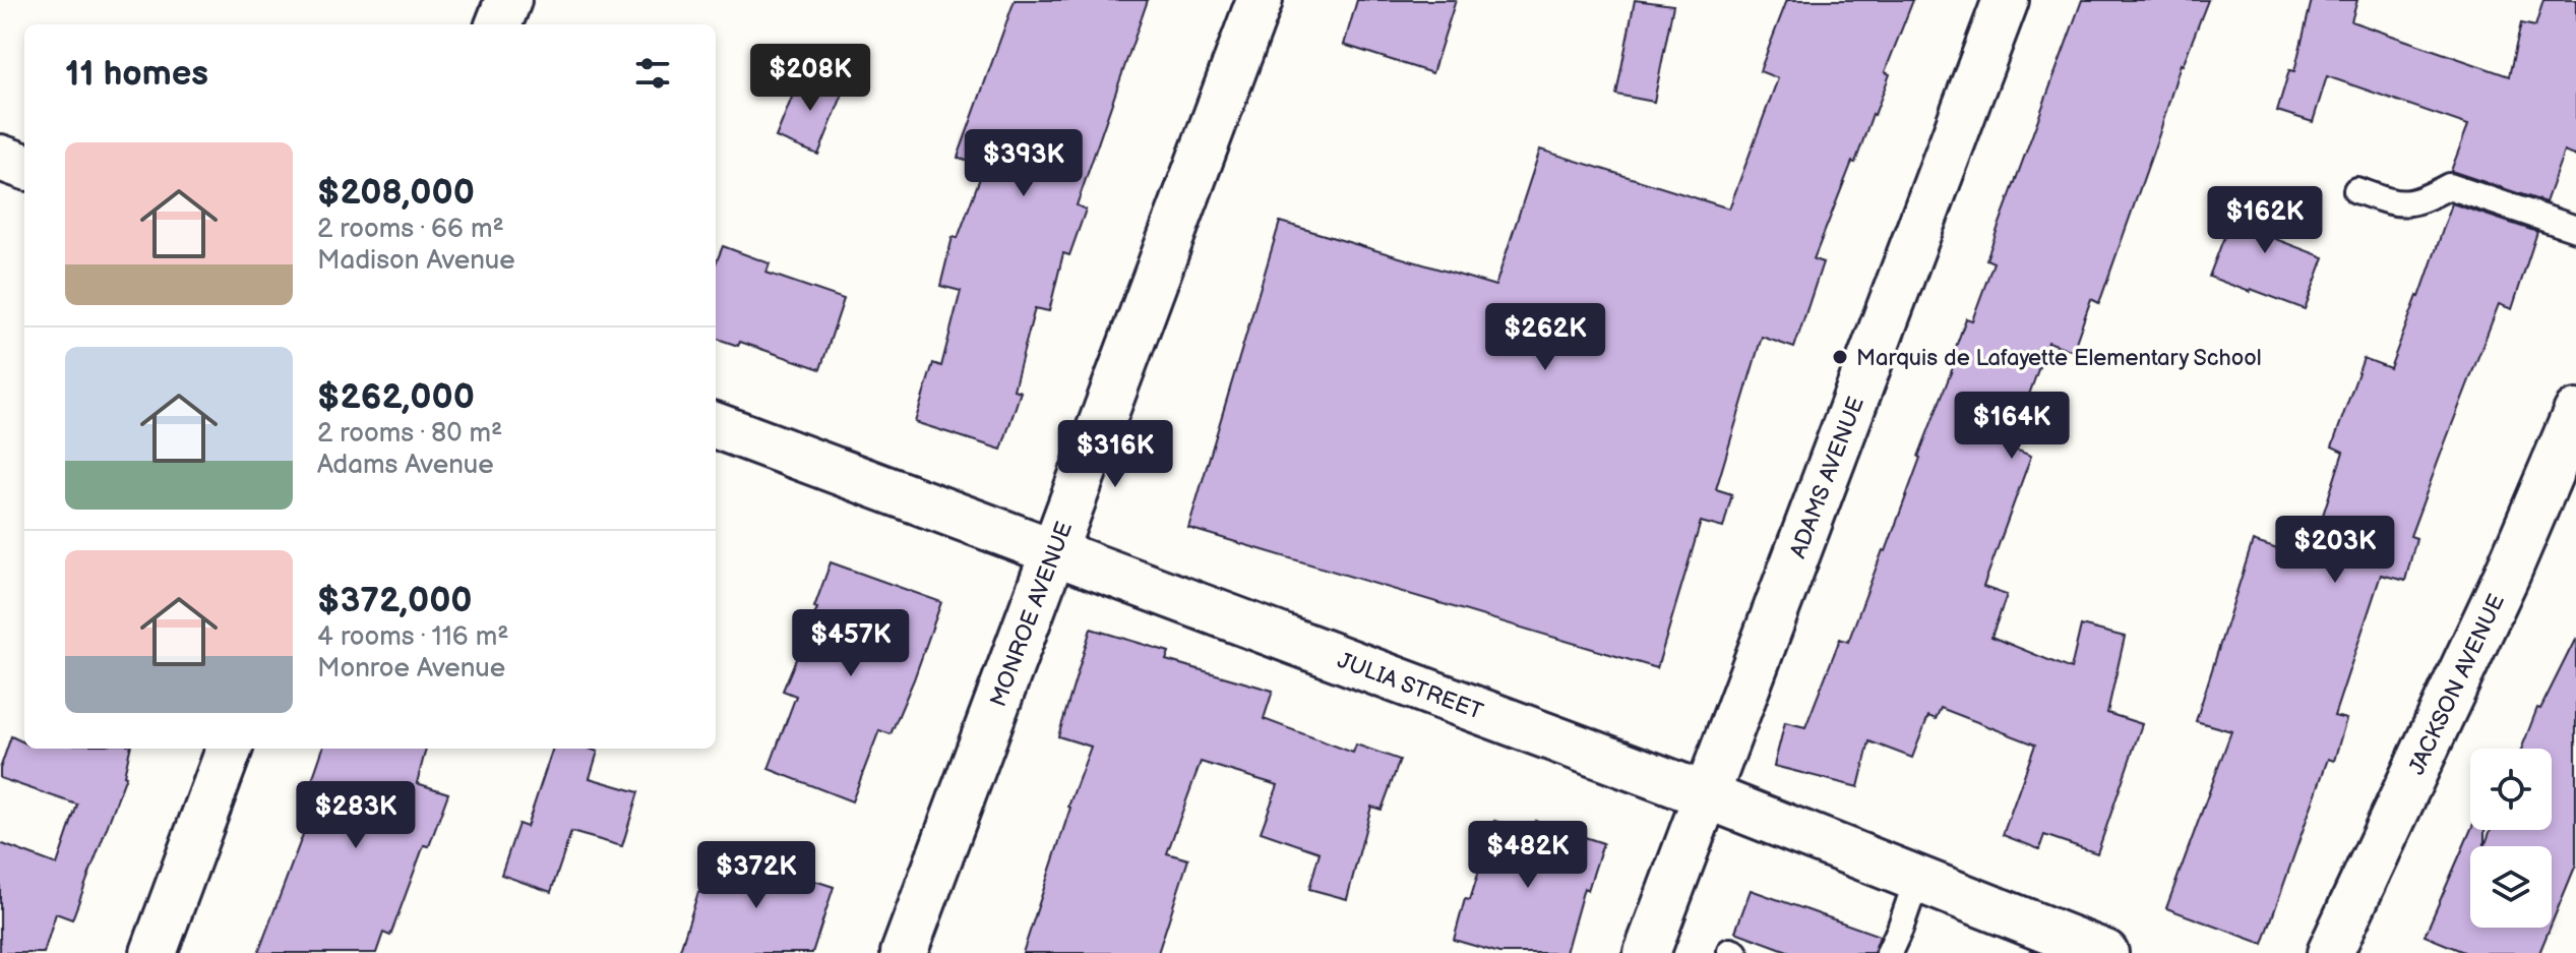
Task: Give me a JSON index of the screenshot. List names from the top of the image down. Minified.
{"streets":{"street":["ADAMS AVENUE","MONROE AVENUE","JACKSON AVENUE","JULIA STREET"]},"crossings":[["ADAMS AVENUE","JULIA STREET"],["MONROE AVENUE","JULIA STREET"]],"places":["Marquis de Lafayette Elementary School"],"page":{"heading":"11 homes","price":["$208K","$393K","$162K","$262K","$164K","$316K","$203K","$457K","$283K","$482K","$372K"],"list":[{"name":"$208,000","note":"2 rooms · 66 m² · Madison Avenue"},{"name":"$262,000","note":"2 rooms · 80 m² · Adams Avenue"},{"name":"$372,000","note":"4 rooms · 116 m² · Monroe Avenue"}]}}
